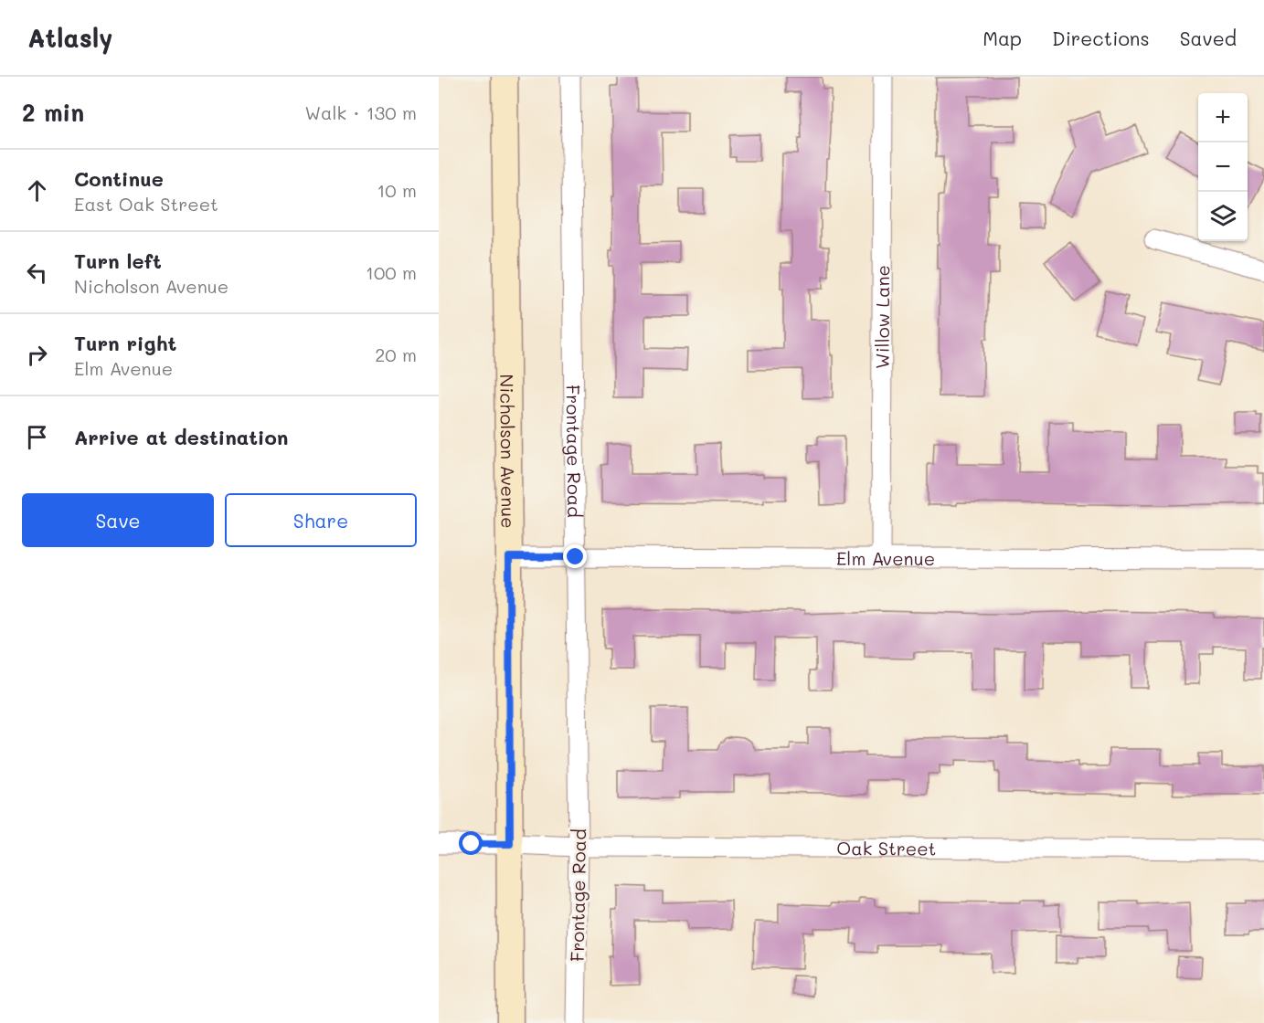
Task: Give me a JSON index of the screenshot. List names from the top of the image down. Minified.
{"streets":{"main road":["Nicholson Avenue"],"street":["Willow Lane","Frontage Road","Elm Avenue","Oak Street"]},"crossings":[["Willow Lane","Elm Avenue"],["Nicholson Avenue","Elm Avenue"],["Nicholson Avenue","Oak Street"],["Frontage Road","Elm Avenue"],["Frontage Road","Oak Street"]],"page":{"header":"Atlasly","nav":["Map","Directions","Saved"],"heading":["2 min","Walk · 130 m"],"map_buttons":["+","−"],"list":[["Continue","East Oak Street","10 m"],["Turn left","Nicholson Avenue","100 m"],["Turn right","Elm Avenue","20 m"],"Arrive at destination"],"buttons":["Save","Share"]}}
